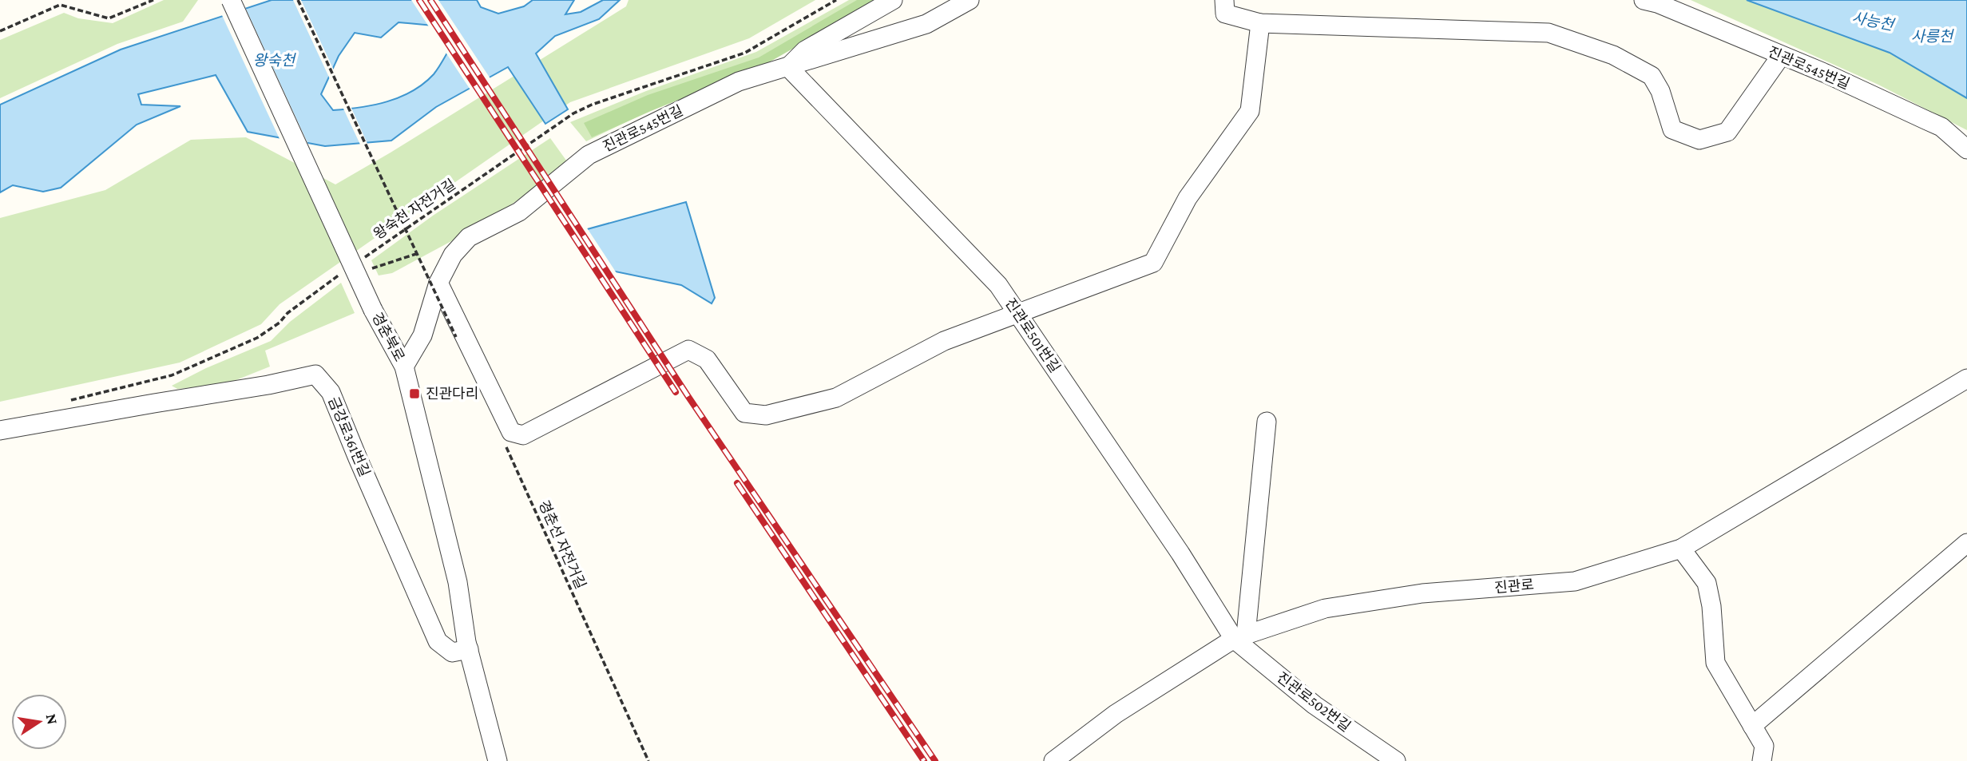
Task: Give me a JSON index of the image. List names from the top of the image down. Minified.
{"streets":{"street":["진관로545번길","진관로501번길","경춘북로","금강로361번길","진관로","진관로502번길"],"path":["왕숙천 자전거길","경춘선 자전거길"]},"crossings":[["진관로545번길","진관로501번길"],["진관로545번길","경춘북로"],["진관로501번길","진관로"],["진관로501번길","진관로502번길"],["경춘북로","금강로361번길"],["진관로","진관로502번길"]],"water":["사능천","사릉천","왕숙천"],"places":{"transit":["진관다리"]},"north":"right"}
